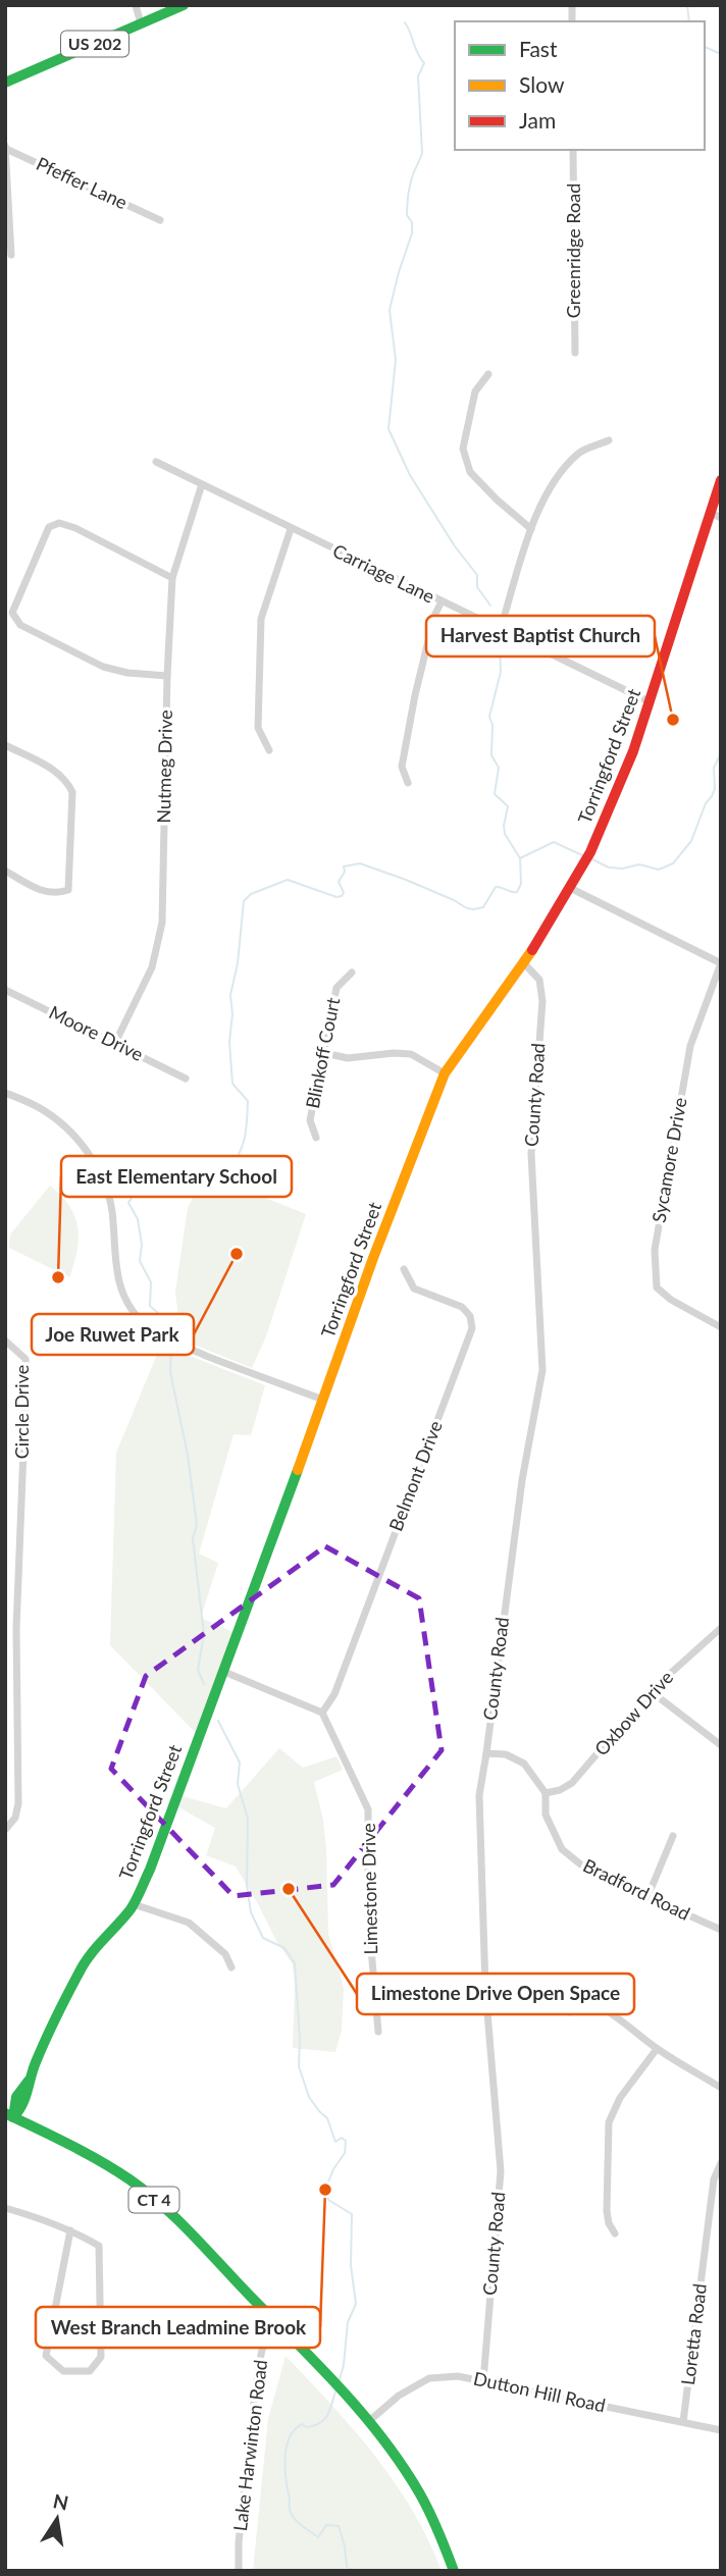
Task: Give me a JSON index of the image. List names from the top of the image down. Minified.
{"streets":{"main road":["US 202","Torringford Street","CT 4"],"street":["Pfeffer Lane","Greenridge Road","Carriage Lane","Nutmeg Drive","Moore Drive","Blinkoff Court","County Road","Sycamore Drive","Circle Drive","Belmont Drive","Oxbow Drive","Limestone Drive","Bradford Road","Loretta Road","Dutton Hill Road","Lake Harwinton Road"]},"crossings":[["Carriage Lane","Torringford Street"],["Carriage Lane","Nutmeg Drive"],["Torringford Street","County Road"],["Torringford Street","CT 4"],["Nutmeg Drive","Moore Drive"],["County Road","Bradford Road"],["County Road","Dutton Hill Road"],["Belmont Drive","Limestone Drive"],["Oxbow Drive","Bradford Road"],["CT 4","Dutton Hill Road"],["CT 4","Lake Harwinton Road"],["Loretta Road","Dutton Hill Road"]],"places":["Harvest Baptist Church","Joe Ruwet Park","East Elementary School","Limestone Drive Open Space","West Branch Leadmine Brook"],"legend":["Fast","Slow","Jam"],"north":"top"}
